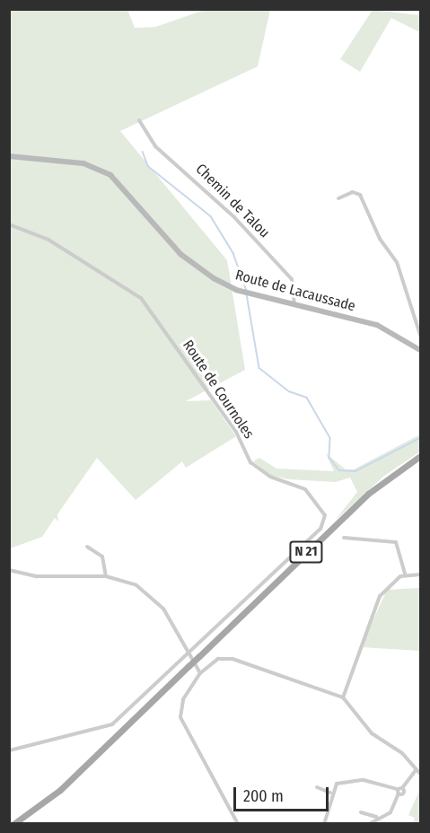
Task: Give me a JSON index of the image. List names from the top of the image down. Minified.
{"streets":{"main road":["N 21"],"street":["Chemin de Talou","Route de Lacaussade","Route de Cournoles"]},"crossings":[["Chemin de Talou","Route de Lacaussade"]],"scale_bar":"200 m"}
